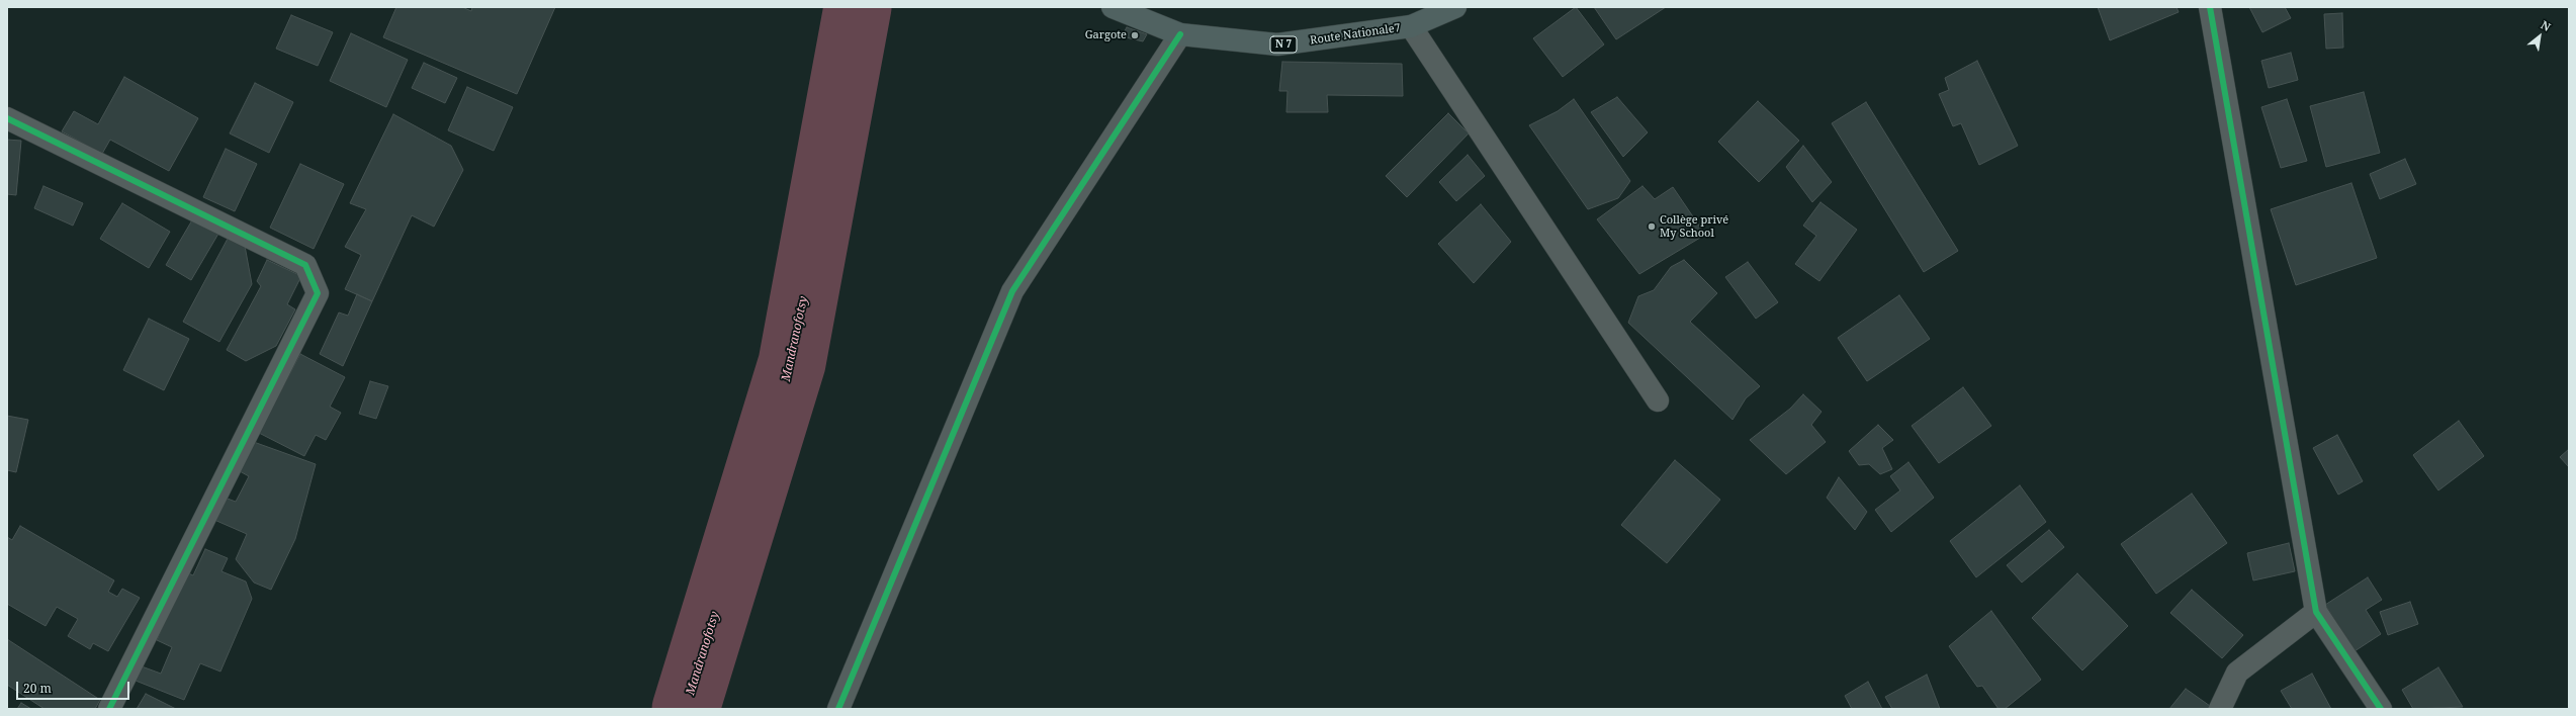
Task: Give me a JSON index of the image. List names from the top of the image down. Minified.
{"streets":{"main road":["Route Nationale7","N 7"]},"water":["Mandranofotsy"],"places":["Gargote","Collège privé My School"],"scale_bar":"20 m","north":"top right"}
